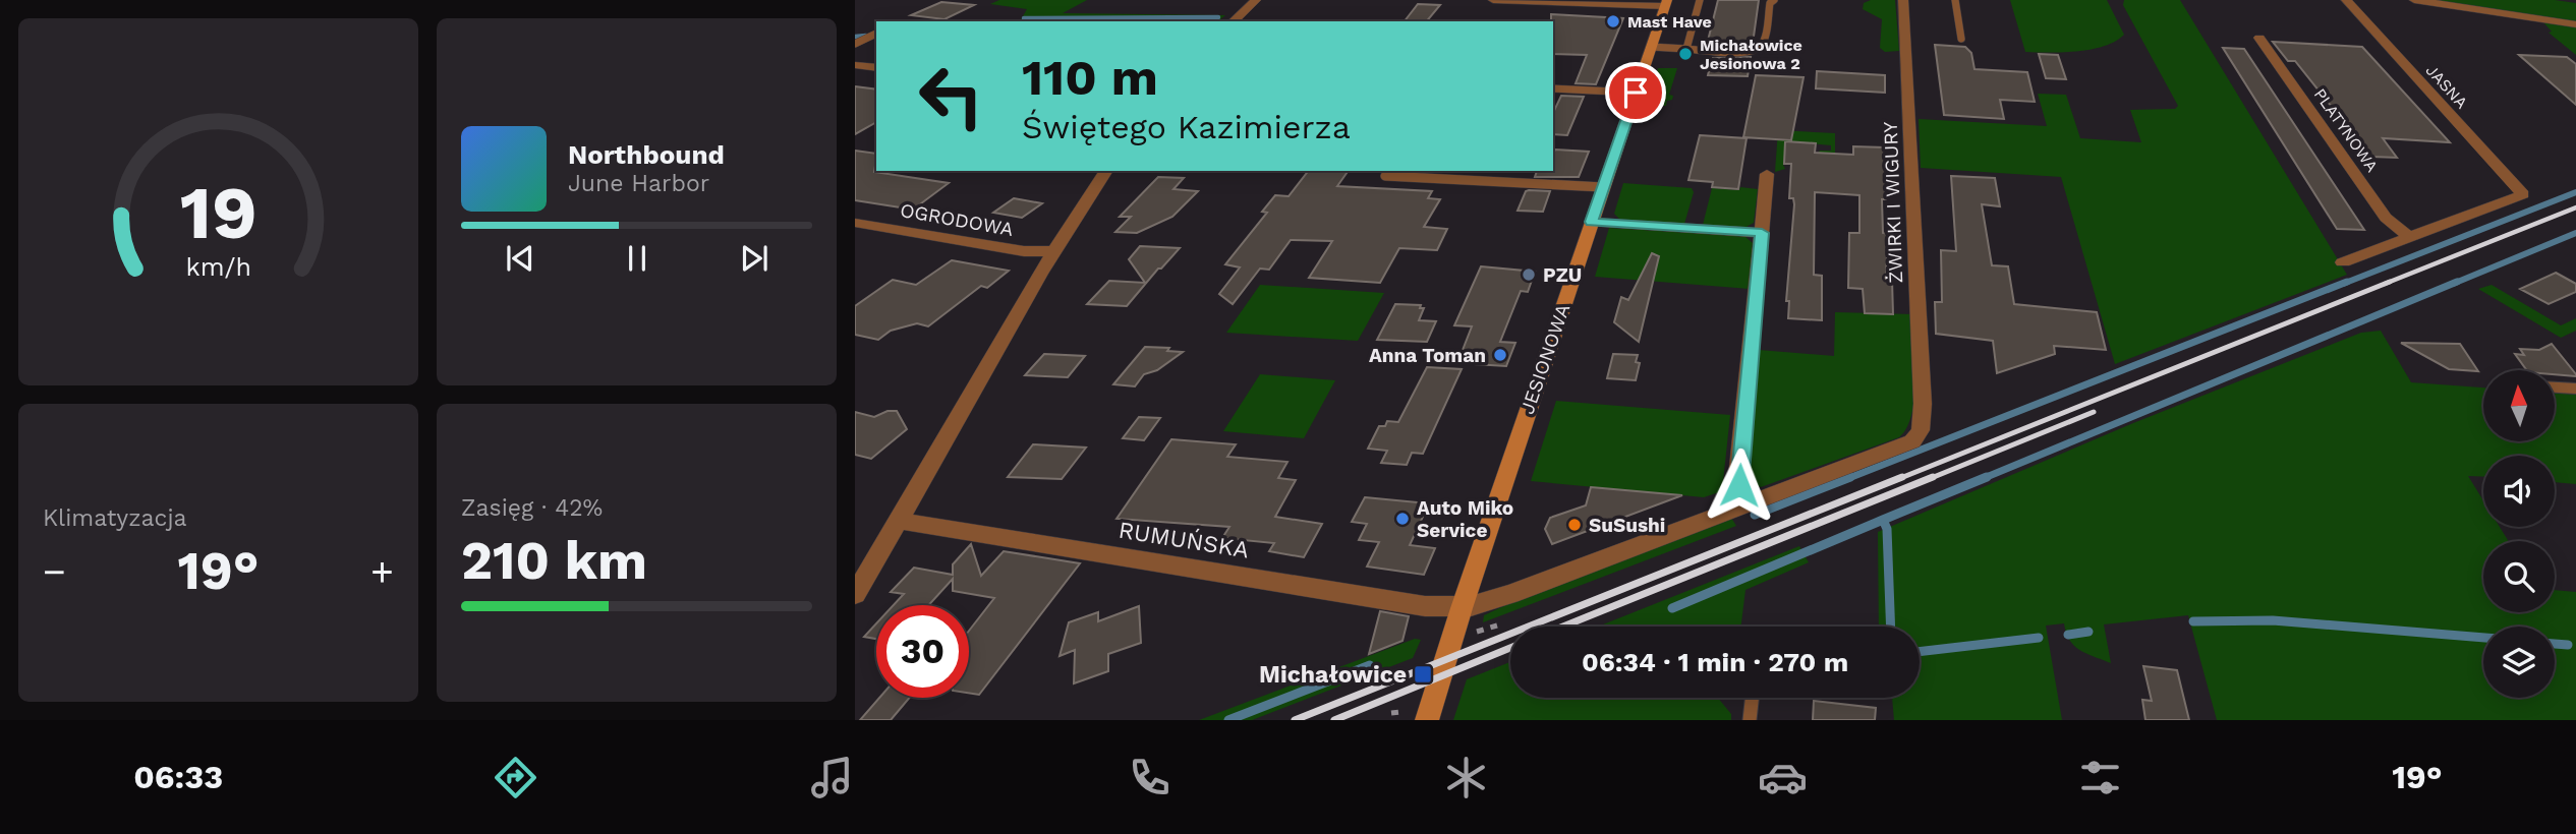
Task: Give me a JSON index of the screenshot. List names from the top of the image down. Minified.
{"streets":{"street":["JASNA","PLATYNOWA","ŻWIRKI I WIGURY","OGRODOWA","JESIONOWA","RUMUŃSKA"]},"crossings":[["JASNA","PLATYNOWA"],["ŻWIRKI I WIGURY","RUMUŃSKA"],["JESIONOWA","RUMUŃSKA"]],"places":{"other":["Mast Have","Michałowice Jesionowa 2","PZU","Anna Toman","Auto Miko Service","SuSushi"],"transit":["Michałowice"]},"north":"top","page":{"turn":["110 m","Świętego Kazimierza"],"song":["Northbound","June Harbor"],"tile":["Klimatyzacja",["Zasięg · 42%","210 km"]],"heat":["−","19°","+"],"limit":"30","trip":"06:34 · 1 min · 270 m","tabs":["06:33","19°"],"gauge":["19","km/h"]}}
